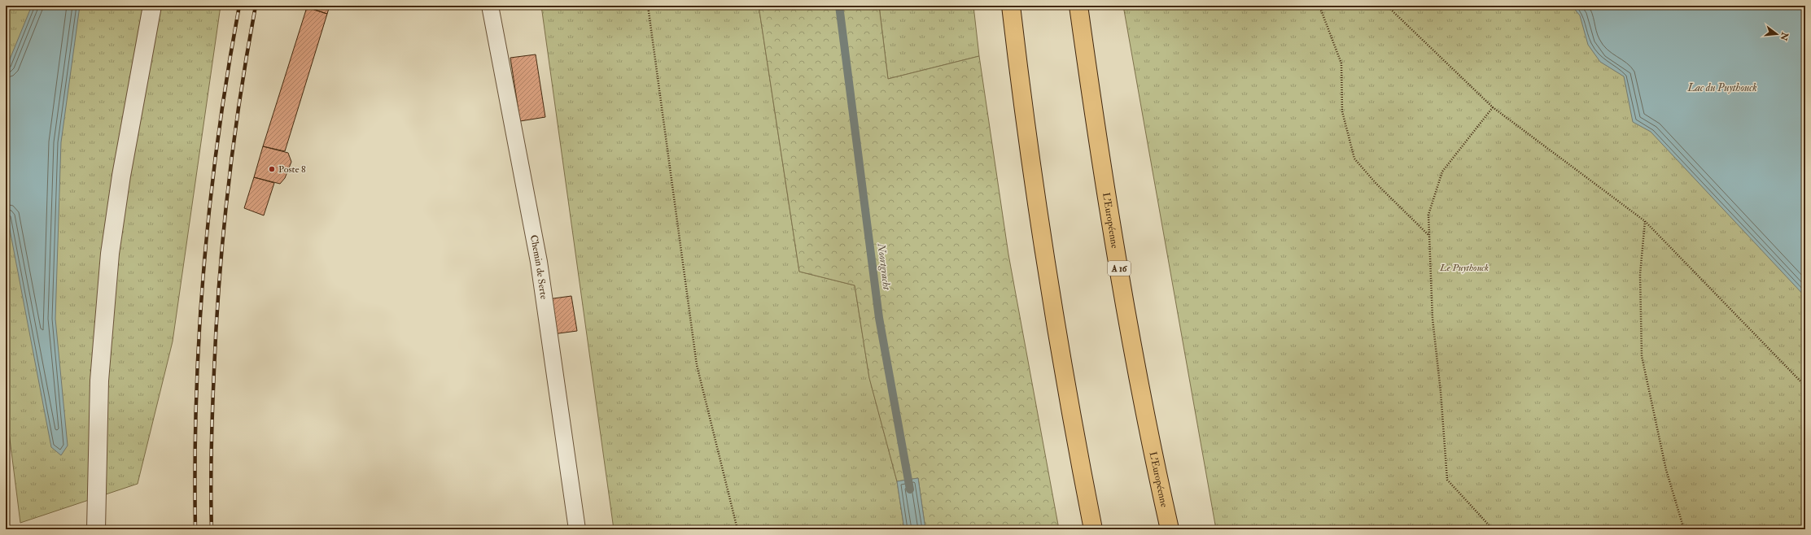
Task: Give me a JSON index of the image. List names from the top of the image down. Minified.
{"streets":{"highway":["L'Européenne","A 16"],"lane":["Chemin de Serte"]},"water":["Lac du Puythouck","Noortgracht"],"parks":["Le Puythouck"],"places":["Poste 8"],"north":"right"}
